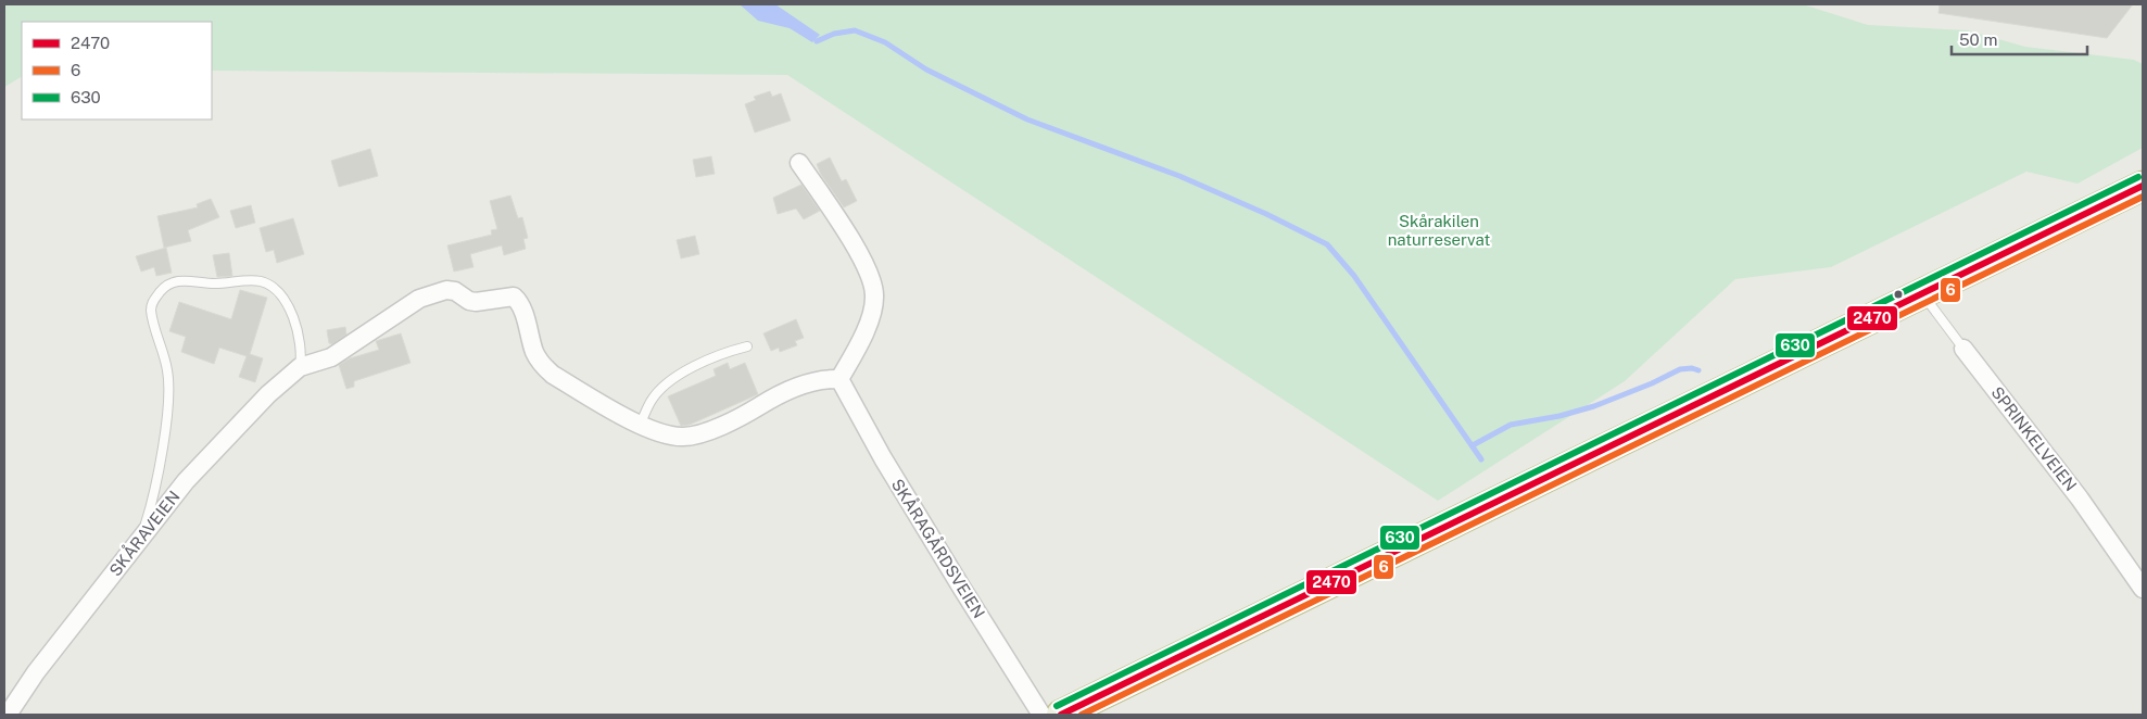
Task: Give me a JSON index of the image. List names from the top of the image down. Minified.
{"streets":{"street":["SPRINKELVEIEN","SKÅRAVEIEN","SKÅRAGÅRDSVEIEN"]},"parks":["Skårakilen naturreservat"],"lines":["transit line 630","transit line 2470","transit line 6"],"legend":["2470","6","630"],"scale_bar":"50 m"}
